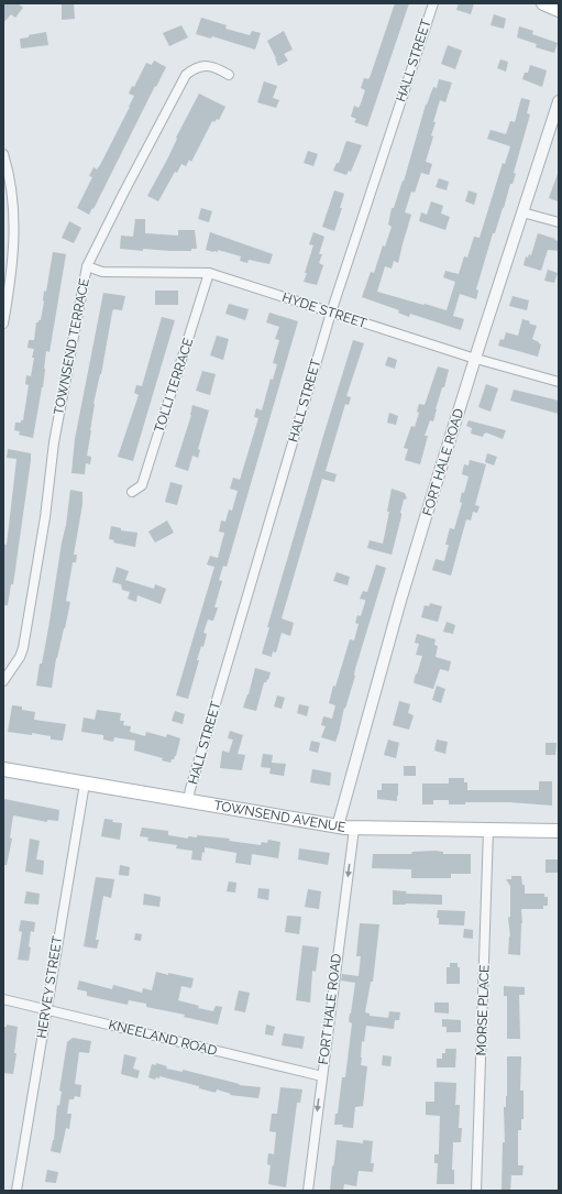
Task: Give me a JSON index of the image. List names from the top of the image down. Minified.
{"streets":{"main road":["TOWNSEND AVENUE"],"street":["HALL STREET","HYDE STREET","TOWNSEND TERRACE","TOLLI TERRACE","FORT HALE ROAD","HERVEY STREET","MORSE PLACE","KNEELAND ROAD"]},"crossings":[["HALL STREET","HYDE STREET"],["HALL STREET","TOWNSEND AVENUE"],["HYDE STREET","TOWNSEND TERRACE"],["HYDE STREET","TOLLI TERRACE"],["HYDE STREET","FORT HALE ROAD"],["FORT HALE ROAD","TOWNSEND AVENUE"],["FORT HALE ROAD","KNEELAND ROAD"],["TOWNSEND AVENUE","HERVEY STREET"],["TOWNSEND AVENUE","MORSE PLACE"],["HERVEY STREET","KNEELAND ROAD"]]}
